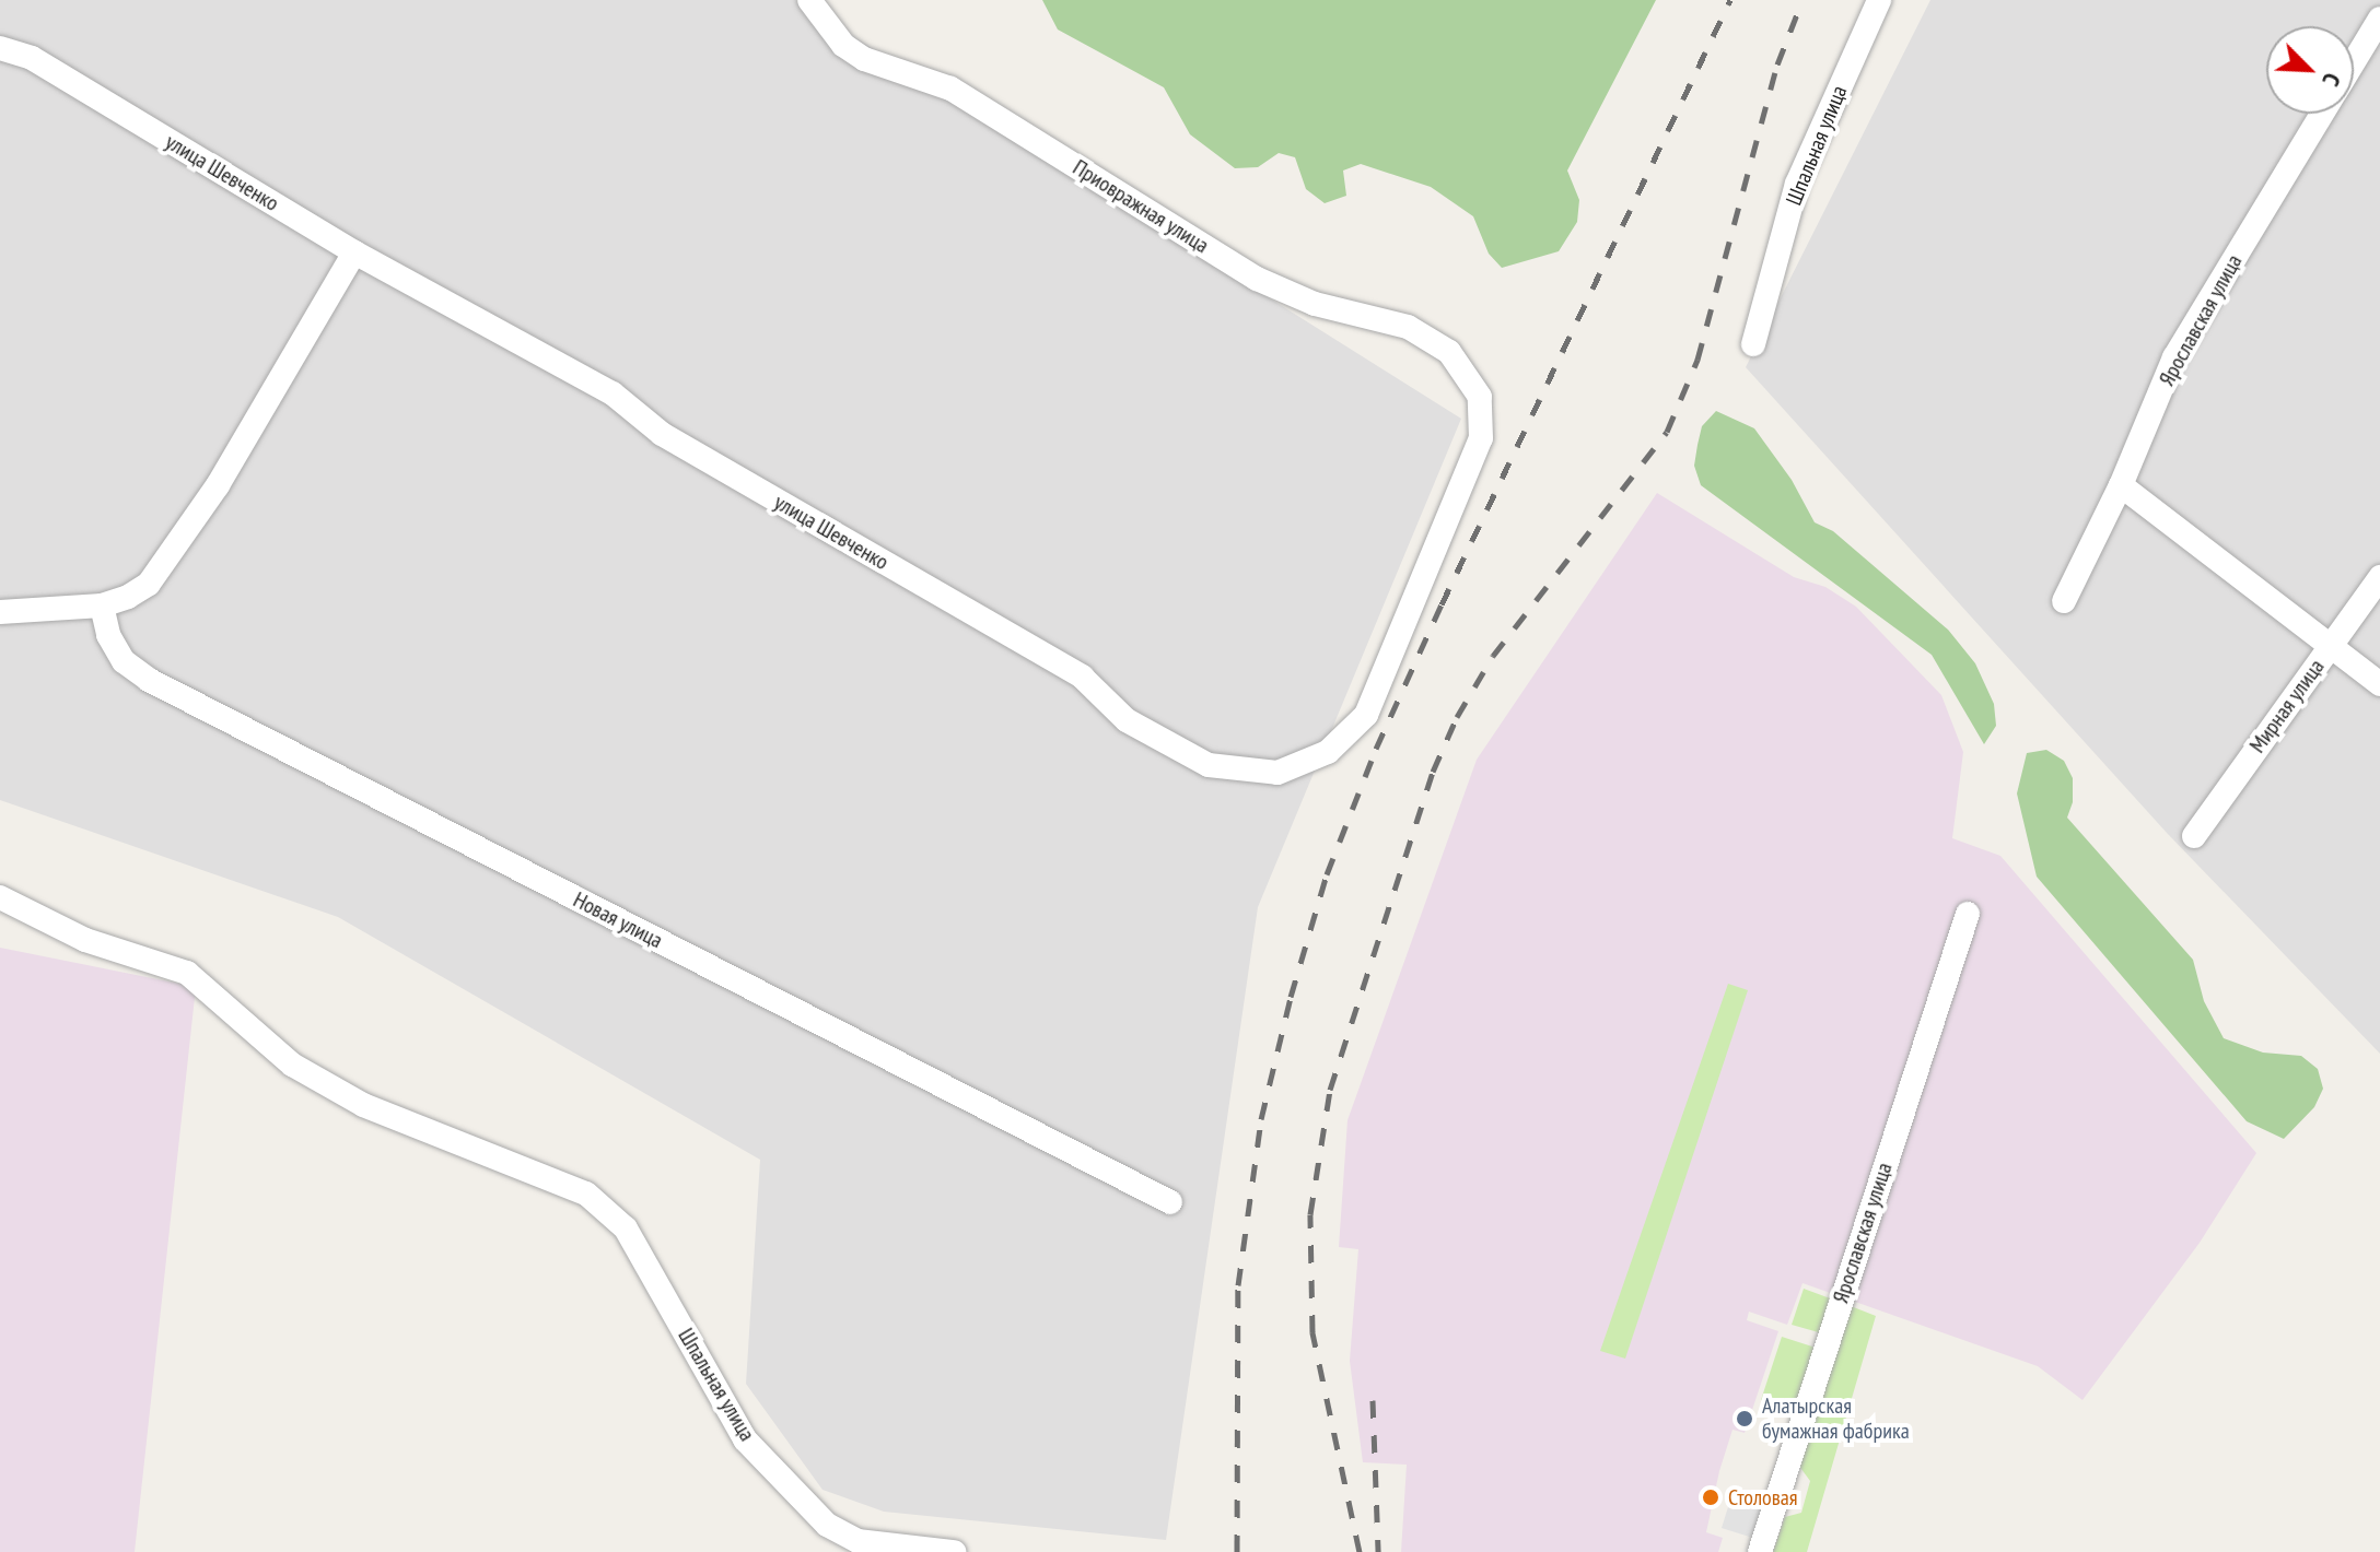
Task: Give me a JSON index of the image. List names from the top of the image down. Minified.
{"streets":{"street":["Шпальная улица","улица Шевченко","Приовражная улица","Ярославская улица","Мирная улица","Новая улица"]},"crossings":[["улица Шевченко","Приовражная улица"]],"places":["Алатырская бумажная фабрика","Столовая"],"north":"bottom right"}
